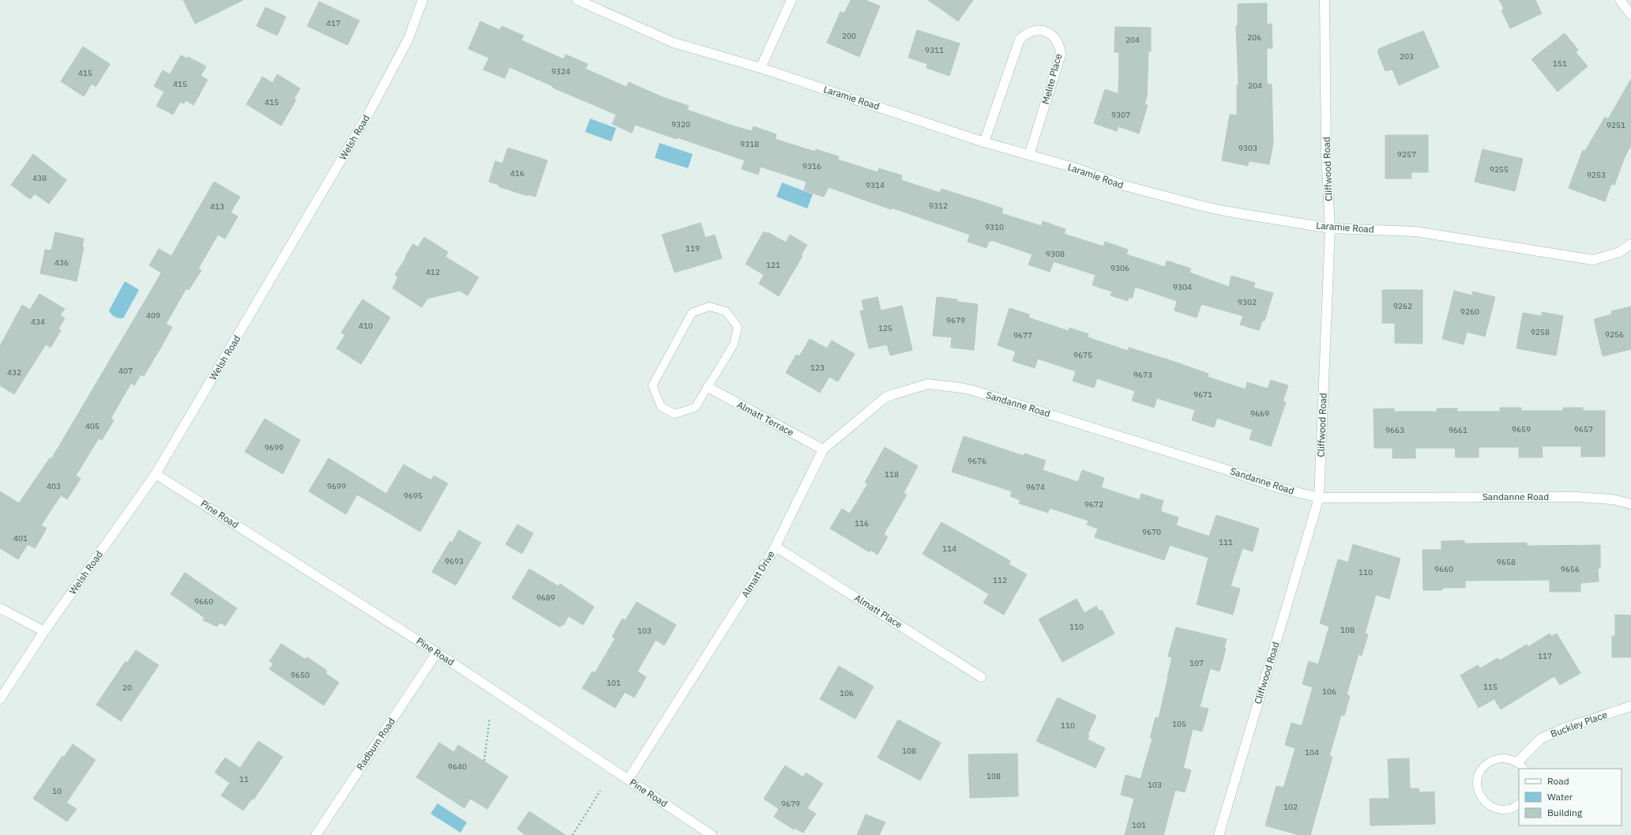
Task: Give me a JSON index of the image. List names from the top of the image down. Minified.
{"streets":{"street":["Melite Place","Laramie Road","Welsh Road","Cliffwood Road","Sandanne Road","Almatt Terrace","Pine Road","Almatt Drive","Almatt Place","Buckley Place","Radburn Road"]},"crossings":[["Melite Place","Laramie Road"],["Laramie Road","Cliffwood Road"],["Welsh Road","Pine Road"],["Cliffwood Road","Sandanne Road"],["Sandanne Road","Almatt Drive"],["Almatt Terrace","Almatt Drive"],["Pine Road","Almatt Drive"],["Pine Road","Radburn Road"],["Almatt Drive","Almatt Place"]],"house_numbers":["417","200","206","204","9311","203","151","9324","415","415","204","415","9307","9320","9251","9318","9303","9257","9316","9255","416","9253","438","9314","9312","413","9310","119","9308","436","121","9306","412","9304","9302","9262","9260","409","9679","434","410","125","9258","9256","9677","9675","123","407","432","9673","9671","9669","405","9659","9657","9663","9661","9699","9676","118","403","9699","9674","9695","9672","116","9670","401","111","114","9693","9658","9660","9656","110","112","9689","9660","110","108","103","117","107","9650","101","115","20","106","106","105","110","108","104","9640","108","11","103","10","9679","102","101"],"legend":["Road","Water","Building"]}
